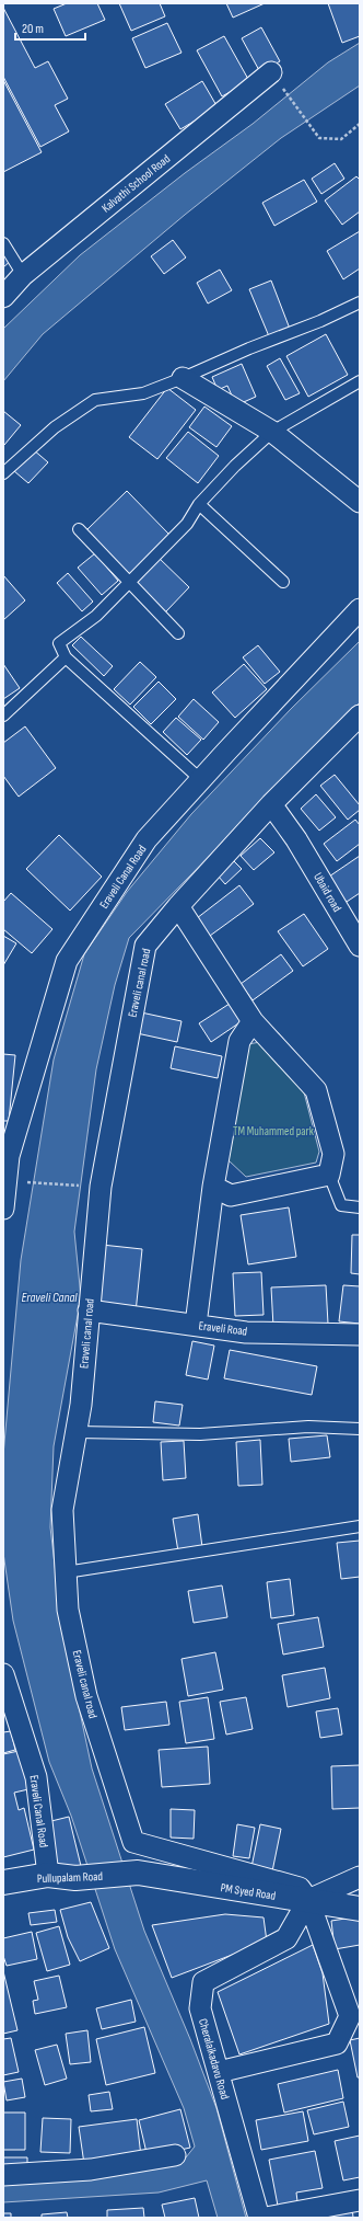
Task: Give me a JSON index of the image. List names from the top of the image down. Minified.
{"streets":{"street":["Kalvathi School Road","Eraveli Canal Road","Ubaid road","Eraveli canal road","Eraveli Road","Pullupalam Road","PM Syed Road","Cheralaikadavu Road"]},"crossings":[["Eraveli Canal Road","Pullupalam Road"],["Ubaid road","Eraveli canal road"],["Eraveli canal road","Eraveli Road"],["Eraveli canal road","PM Syed Road"],["Eraveli canal road","Cheralaikadavu Road"],["Pullupalam Road","PM Syed Road"],["PM Syed Road","Cheralaikadavu Road"]],"water":["Eraveli Canal"],"parks":["TM Muhammed park"],"scale_bar":"20 m"}
